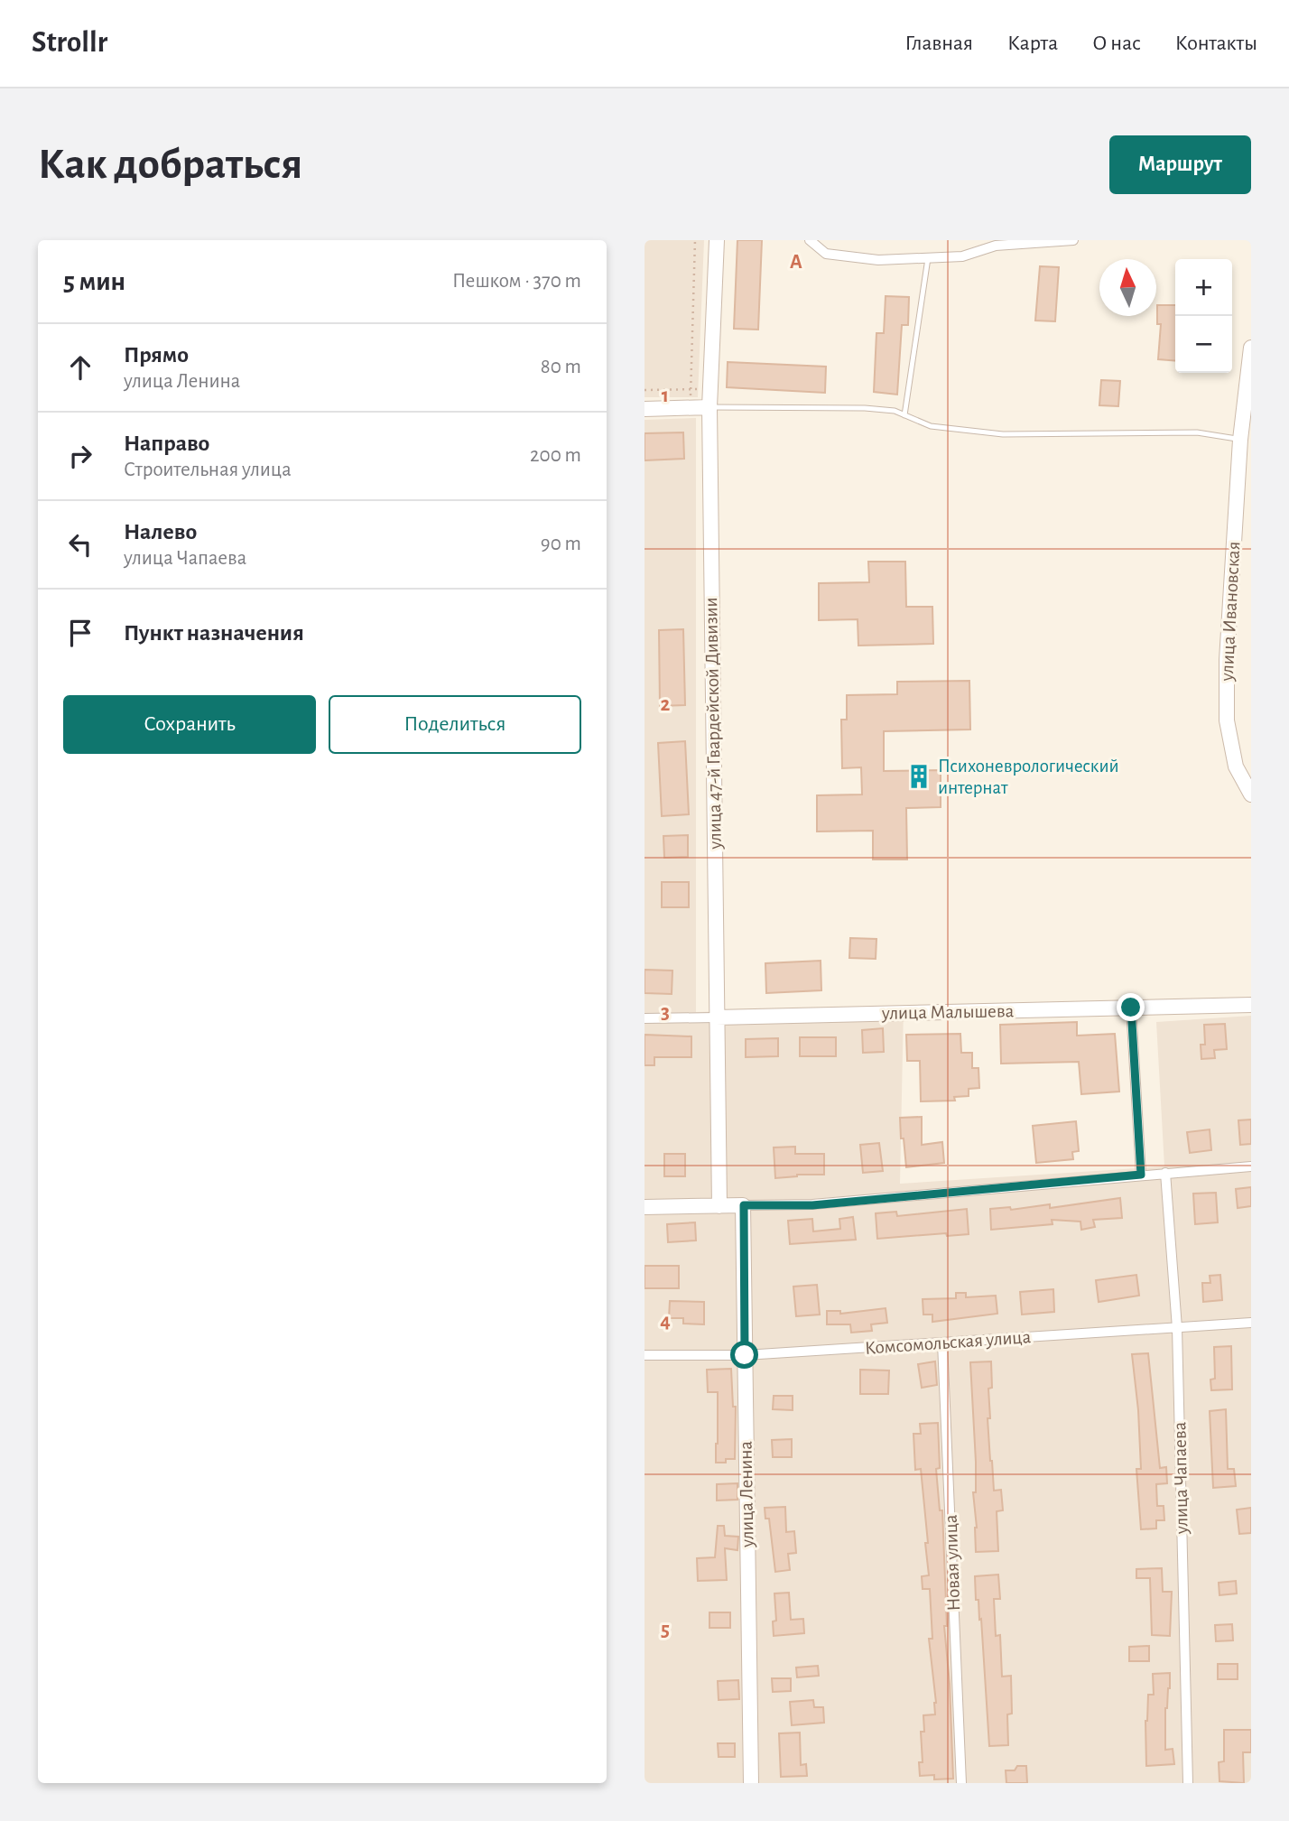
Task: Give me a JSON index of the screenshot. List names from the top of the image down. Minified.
{"streets":{"street":["улица Ивановская","улица 47-й Гвардейской Дивизии","улица Малышева","Комсомольская улица","улица Чапаева","улица Ленина","Новая улица"]},"crossings":[["улица 47-й Гвардейской Дивизии","улица Малышева"],["Комсомольская улица","улица Чапаева"],["Комсомольская улица","улица Ленина"],["Комсомольская улица","Новая улица"]],"places":{"building":["Психоневрологический интернат"]},"north":"top","page":{"header":"Strollr","nav":["Главная","Карта","О нас","Контакты"],"buttons":["Маршрут",["Сохранить","Поделиться"]],"title":"Как добраться","heading":["5 мин","Пешком · 370 m"],"map_buttons":["+","−"],"list":[["Прямо","улица Ленина","80 m"],["Направо","Строительная улица","200 m"],["Налево","улица Чапаева","90 m"],"Пункт назначения"]},"grid":{"columns":["A"],"rows":["1","2","3","4","5"]}}
